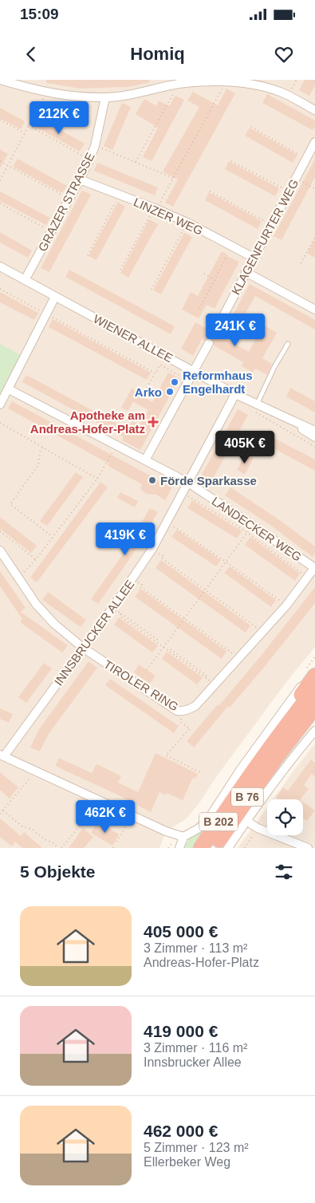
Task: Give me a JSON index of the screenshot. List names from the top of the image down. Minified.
{"streets":{"highway":["B 76","B 202"],"street":["GRAZER STRASSE","LINZER WEG","KLAGENFURTER WEG","WIENER ALLEE","LANDECKER WEG","INNSBRUCKER ALLEE","TIROLER RING"]},"crossings":[["GRAZER STRASSE","LINZER WEG"],["GRAZER STRASSE","WIENER ALLEE"],["LINZER WEG","KLAGENFURTER WEG"],["WIENER ALLEE","INNSBRUCKER ALLEE"],["LANDECKER WEG","INNSBRUCKER ALLEE"],["LANDECKER WEG","TIROLER RING"],["INNSBRUCKER ALLEE","TIROLER RING"],["B 76","B 202"]],"places":{"other":["Reformhaus Engelhardt","Arko","Förde Sparkasse"],"health":["Apotheke am Andreas-Hofer-Platz"]},"page":{"status":"15:09","header":"Homiq","price":["212K €","241K €","405K €","419K €","462K €"],"heading":"5 Objekte","list":[{"name":"405 000 €","note":"3 Zimmer · 113 m² · Andreas-Hofer-Platz"},{"name":"419 000 €","note":"3 Zimmer · 116 m² · Innsbrucker Allee"},{"name":"462 000 €","note":"5 Zimmer · 123 m² · Ellerbeker Weg"}]}}
